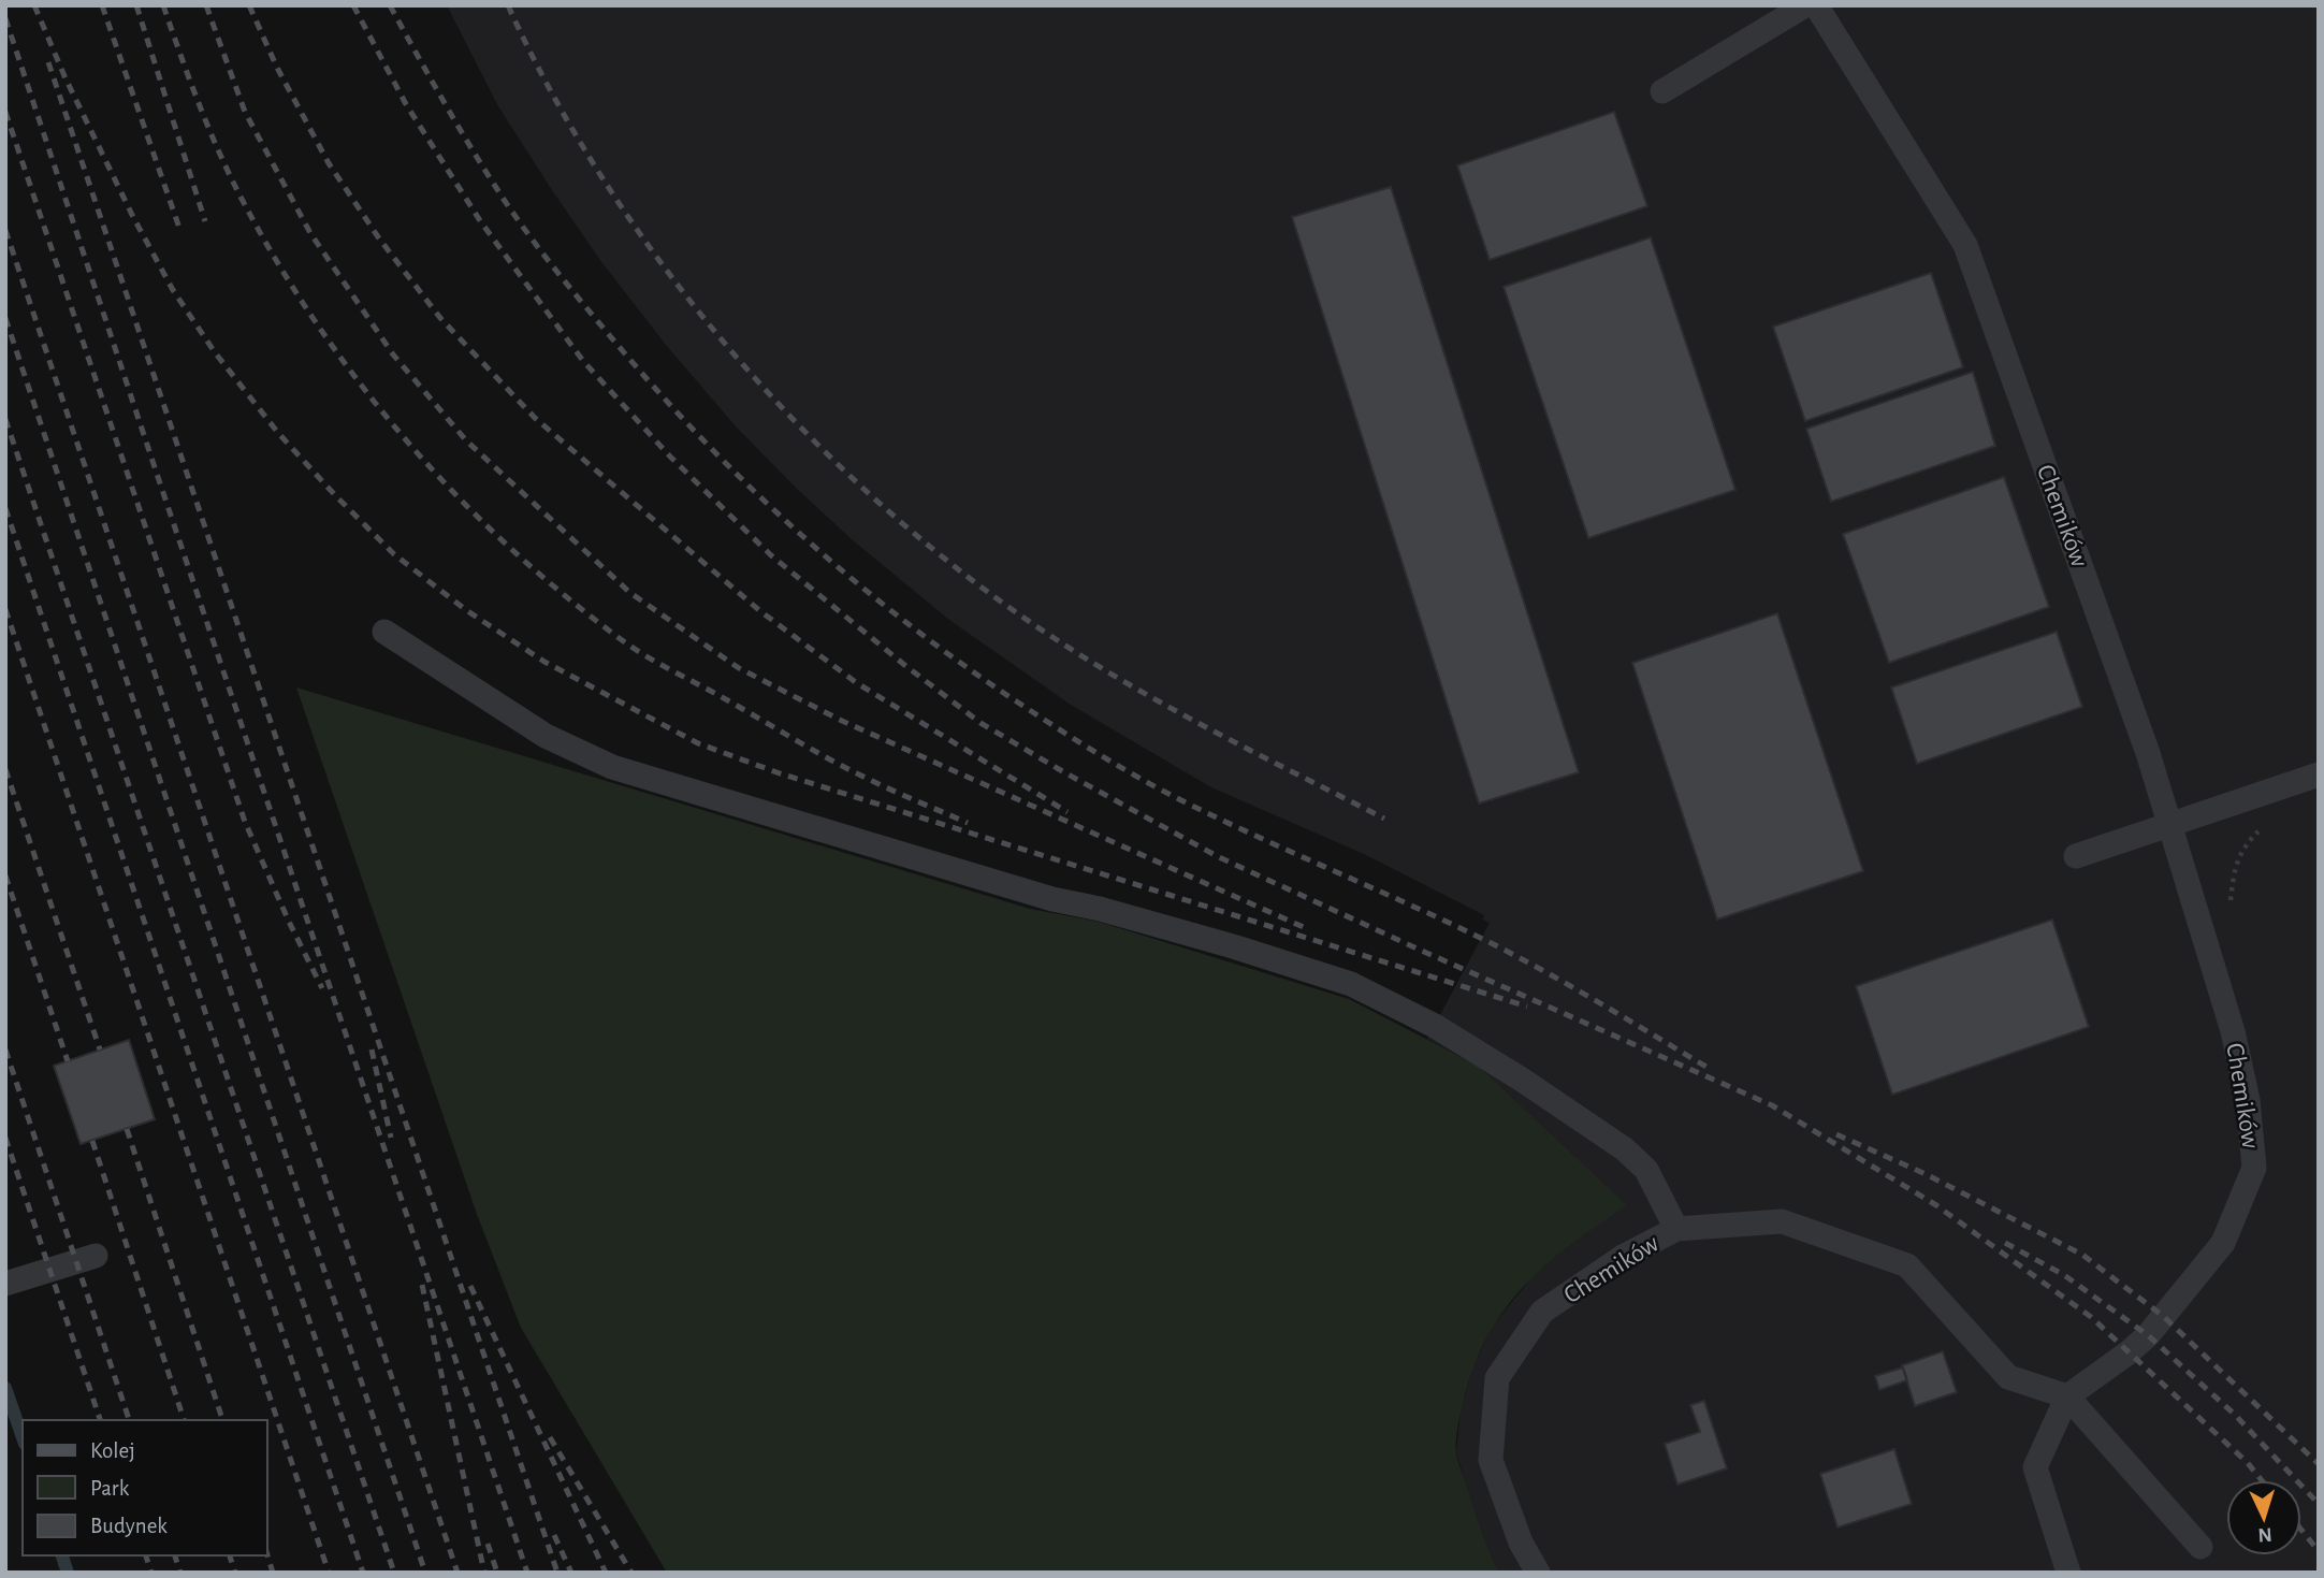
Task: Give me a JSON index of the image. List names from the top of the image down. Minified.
{"streets":{"lane":["Chemików"]},"legend":["Kolej","Park","Budynek"],"north":"bottom"}
